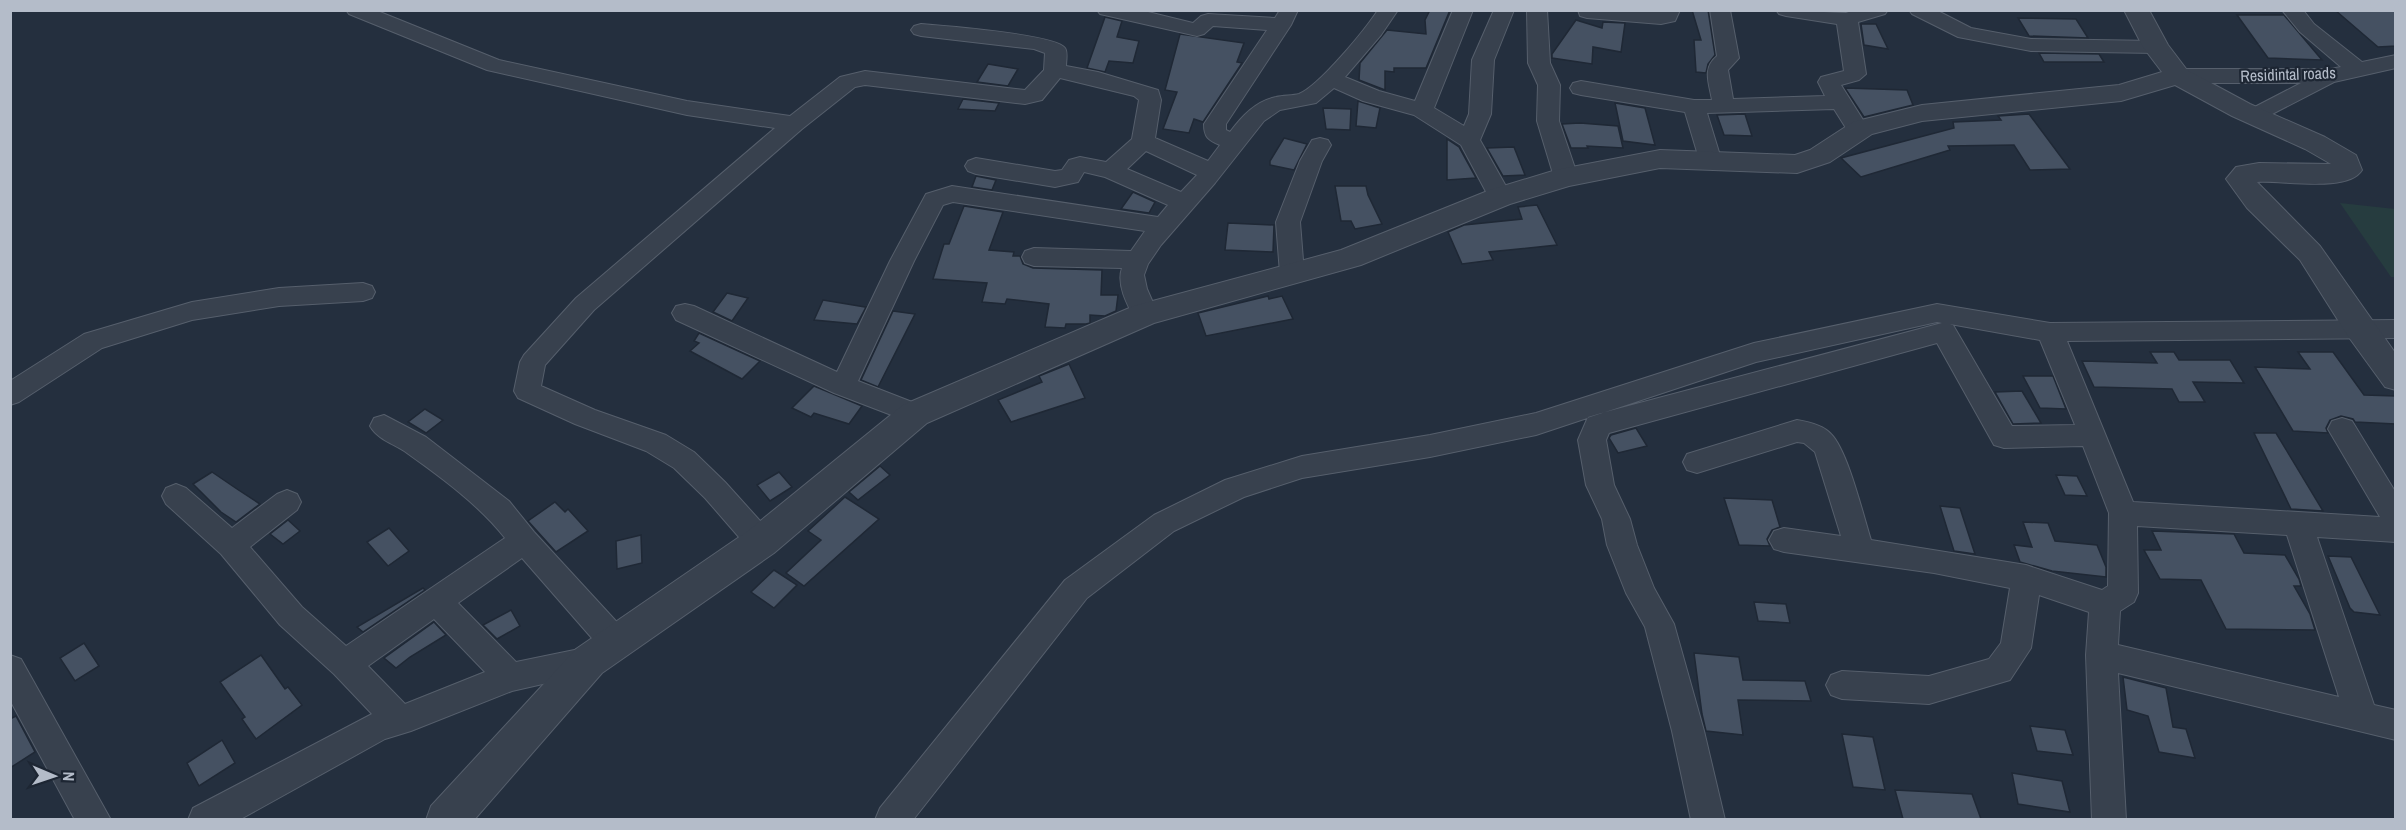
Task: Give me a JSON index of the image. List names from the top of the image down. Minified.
{"streets":{"street":["Residintal roads"]},"north":"right"}
